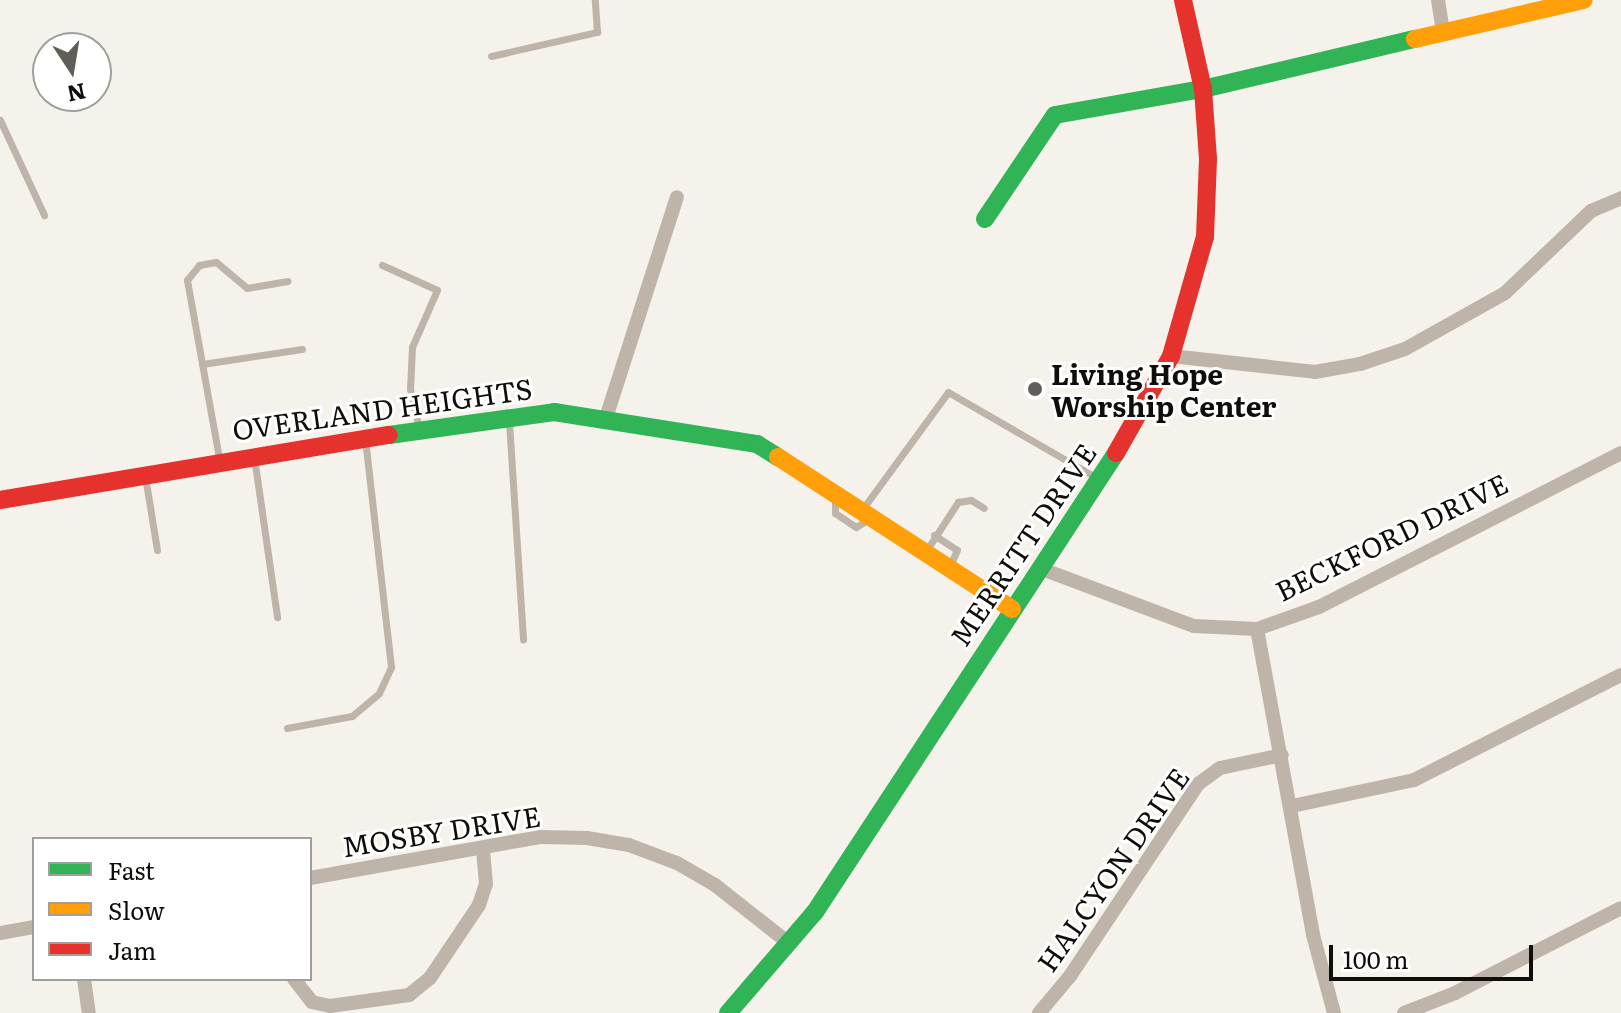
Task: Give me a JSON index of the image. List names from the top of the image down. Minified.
{"streets":{"street":["OVERLAND HEIGHTS","BECKFORD DRIVE","MERRITT DRIVE","MOSBY DRIVE","HALCYON DRIVE"]},"crossings":[["OVERLAND HEIGHTS","MERRITT DRIVE"],["BECKFORD DRIVE","MERRITT DRIVE"],["MERRITT DRIVE","MOSBY DRIVE"]],"places":["Living Hope Worship Center"],"legend":["Fast","Slow","Jam"],"scale_bar":"100 m","north":"bottom"}
